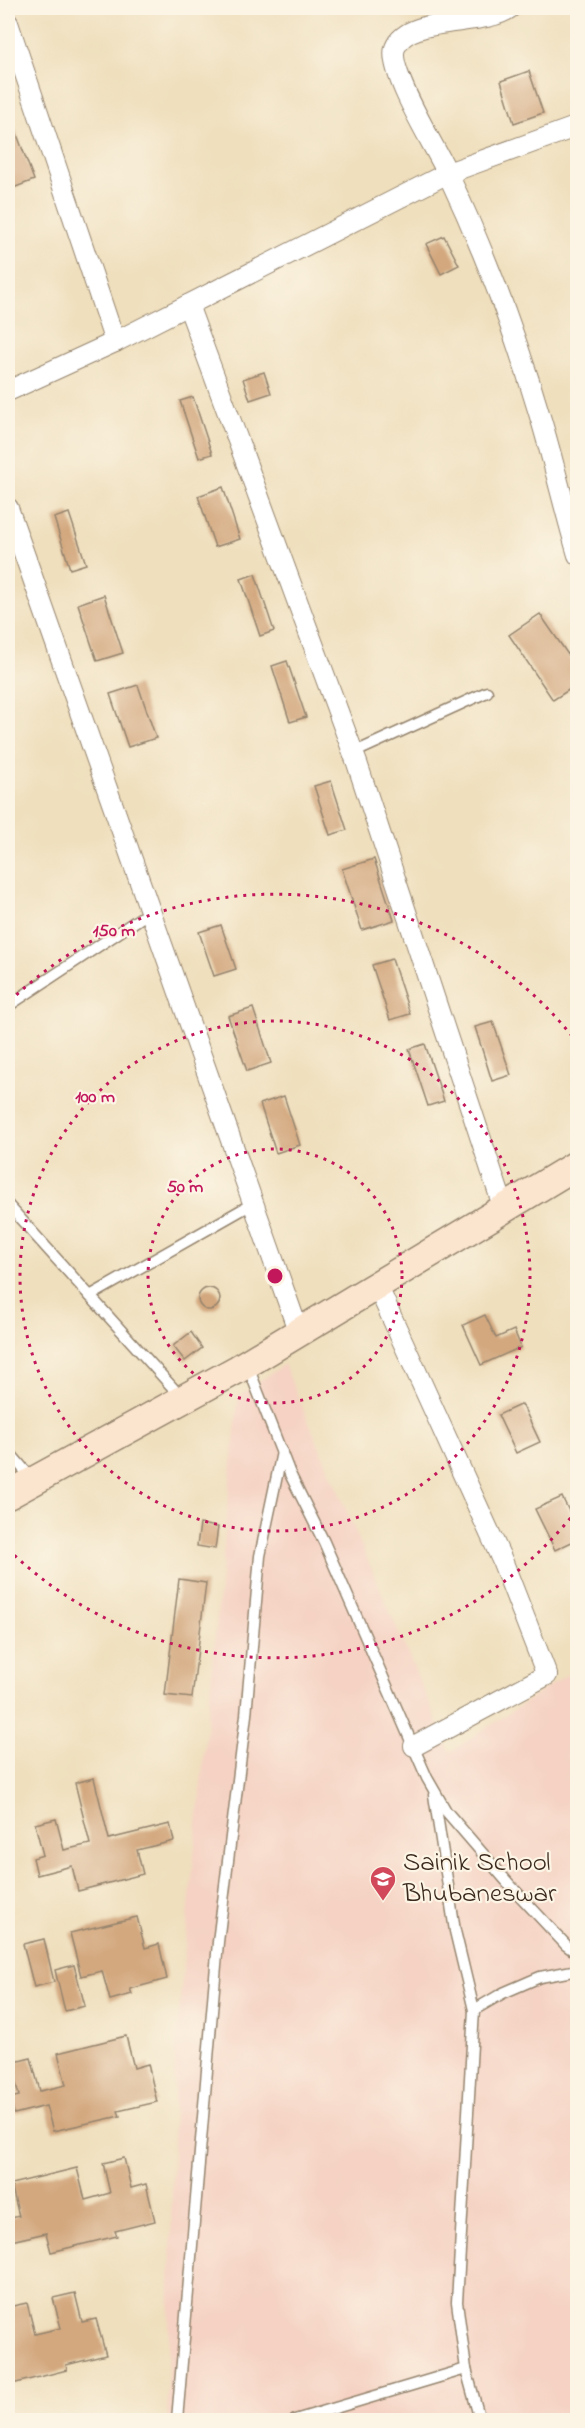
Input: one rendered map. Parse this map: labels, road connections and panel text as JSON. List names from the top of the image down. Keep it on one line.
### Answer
{"places":{"school or university":["Sainik School Bhubaneswar"]},"rings":["150 m","100 m","50 m"]}
